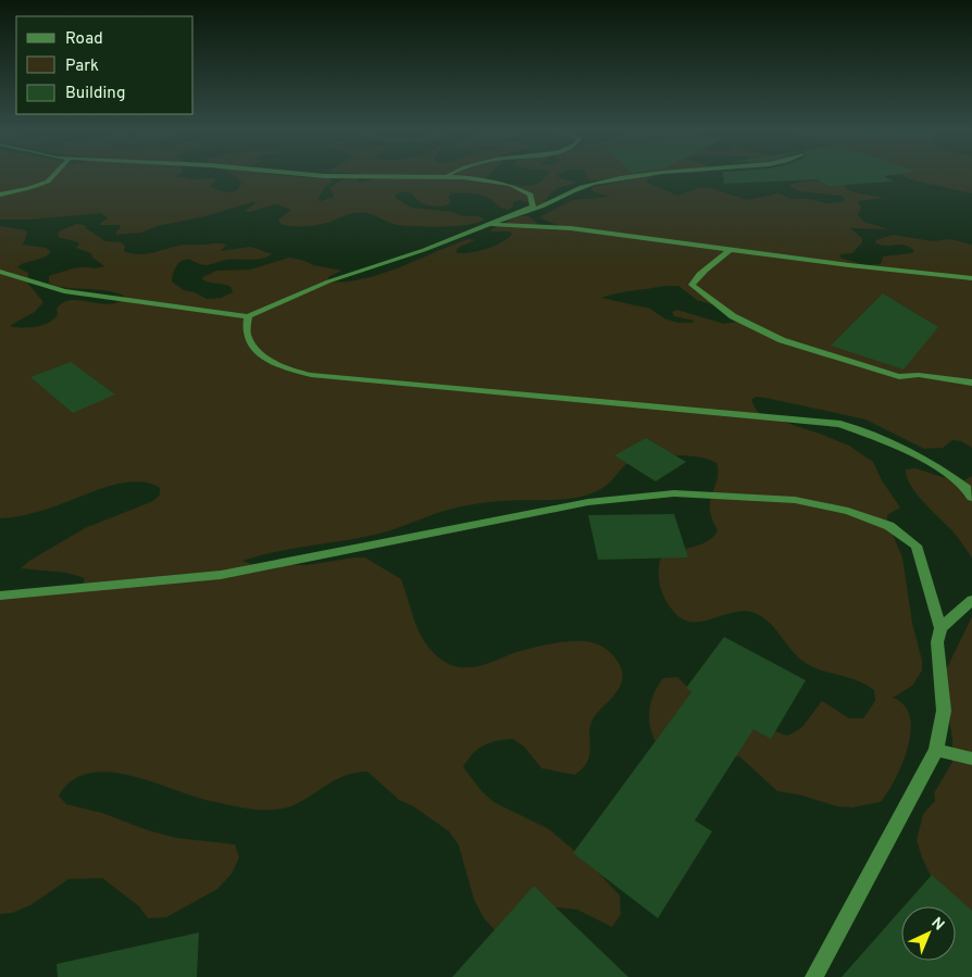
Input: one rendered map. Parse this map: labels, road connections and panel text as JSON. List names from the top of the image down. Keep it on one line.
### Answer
{"legend":["Road","Park","Building"],"north":"top right"}
